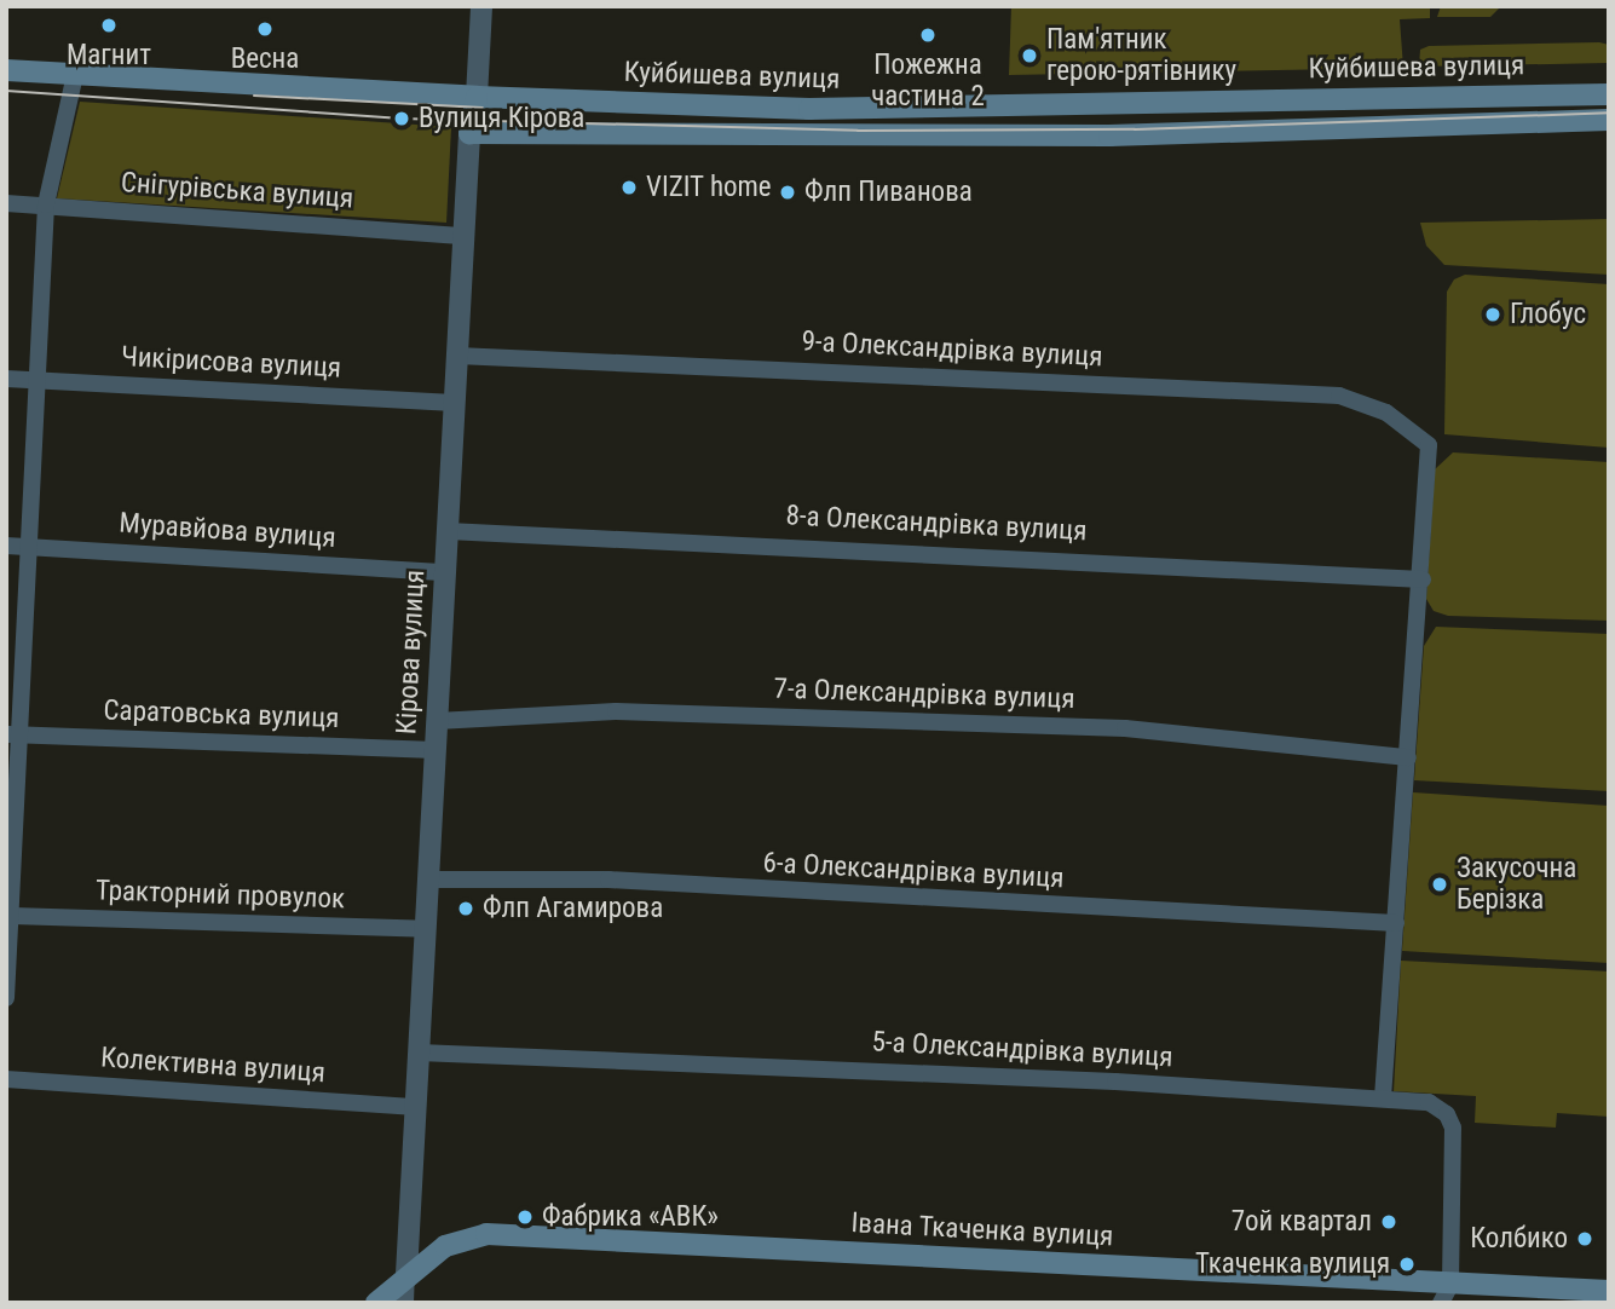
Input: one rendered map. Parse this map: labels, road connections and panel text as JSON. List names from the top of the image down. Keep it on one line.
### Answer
{"streets":{"main road":["Куйбишева вулиця","Кірова вулиця","Івана Ткаченка вулиця"],"street":["Снігурівська вулиця","9-а Олександрівка вулиця","Чикірисова вулиця","8-а Олександрівка вулиця","Муравйова вулиця","7-а Олександрівка вулиця","Саратовська вулиця","6-а Олександрівка вулиця","Тракторний провулок","5-а Олександрівка вулиця","Колективна вулиця"]},"crossings":[["Куйбишева вулиця","Кірова вулиця"],["Снігурівська вулиця","Кірова вулиця"],["9-а Олександрівка вулиця","8-а Олександрівка вулиця"],["9-а Олександрівка вулиця","Кірова вулиця"],["Чикірисова вулиця","Кірова вулиця"],["8-а Олександрівка вулиця","Кірова вулиця"],["Муравйова вулиця","Кірова вулиця"],["Кірова вулиця","7-а Олександрівка вулиця"],["Кірова вулиця","Саратовська вулиця"],["Кірова вулиця","6-а Олександрівка вулиця"],["Кірова вулиця","Тракторний провулок"],["Кірова вулиця","5-а Олександрівка вулиця"],["Кірова вулиця","Колективна вулиця"],["Кірова вулиця","Івана Ткаченка вулиця"],["5-а Олександрівка вулиця","Івана Ткаченка вулиця"]],"places":["Магнит","Весна","Пожежна частина 2","Пам'ятник герою-рятівнику","Вулиця Кірова","VIZIT home","Флп Пиванова","Глобус","Закусочна Берізка","Флп Агамирова","Фабрика «АВК»","7ой квартал","Колбико","Ткаченка вулиця"]}
